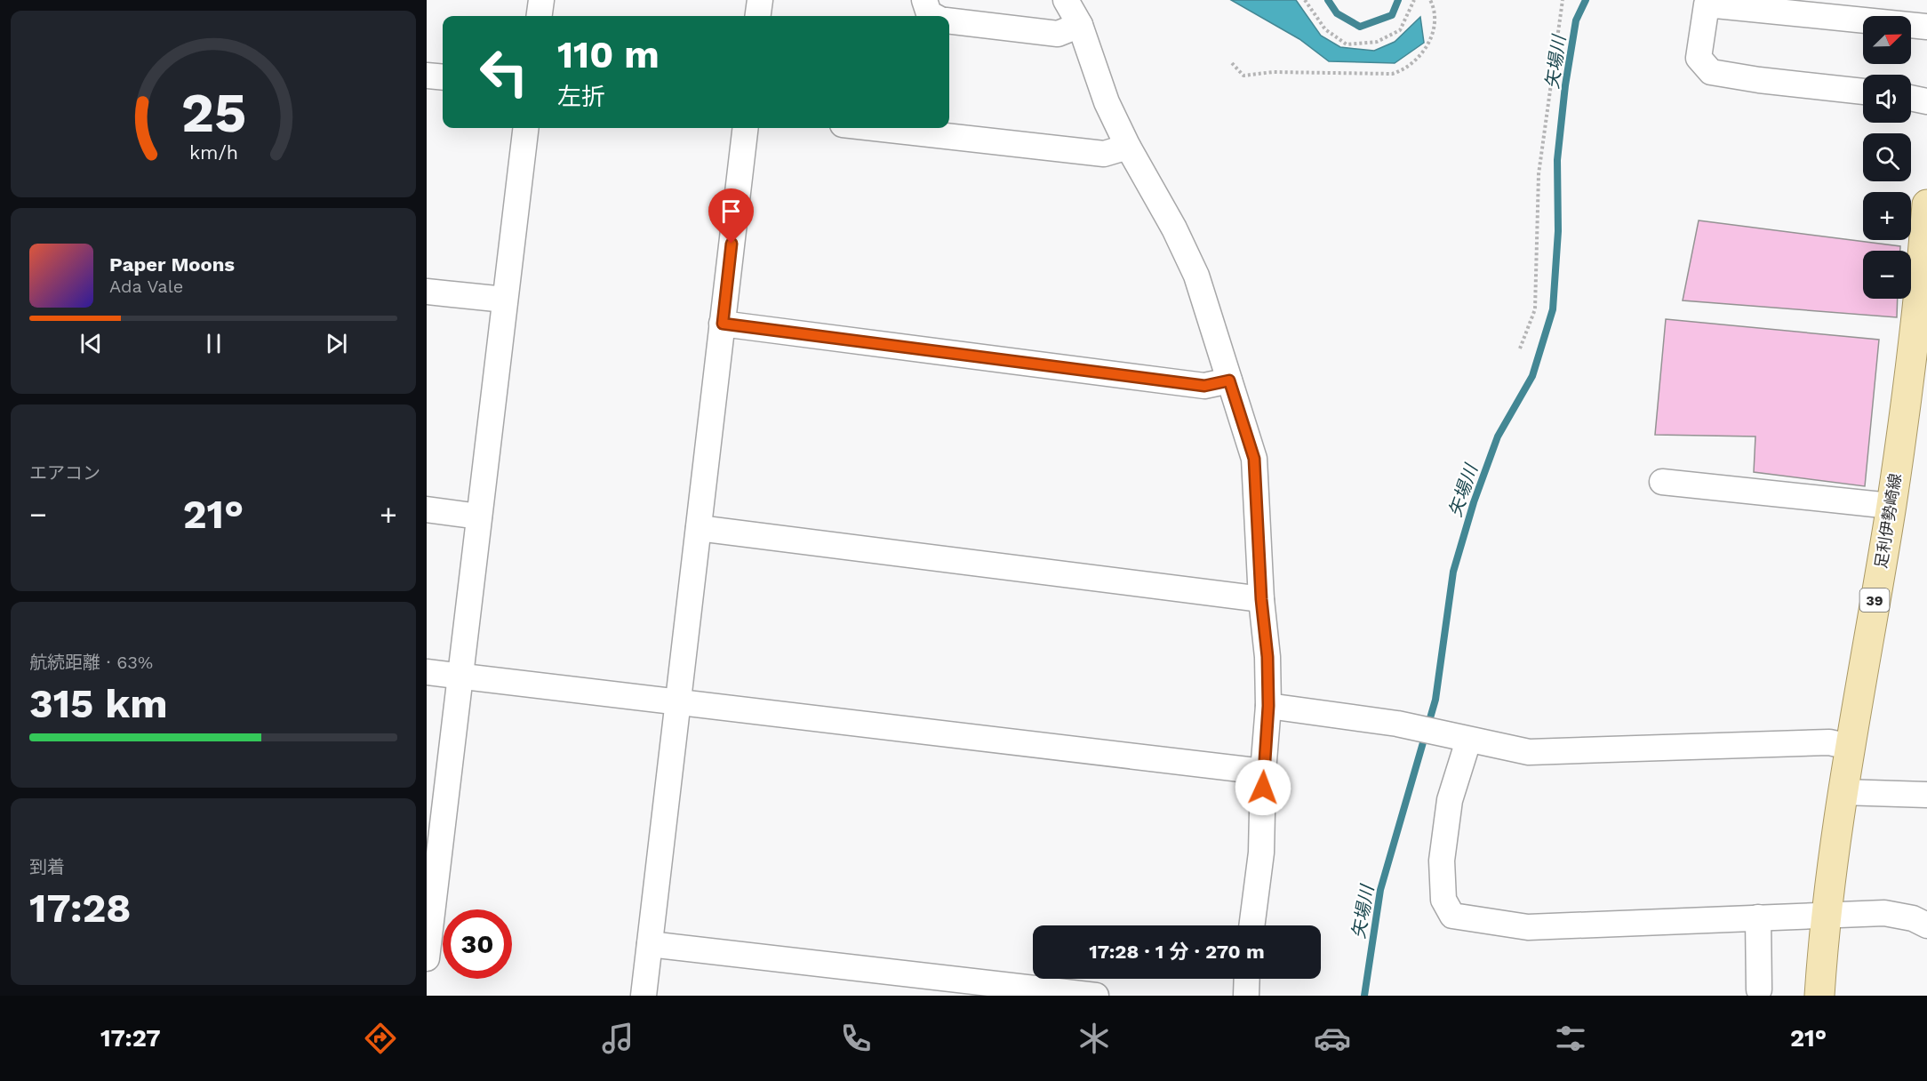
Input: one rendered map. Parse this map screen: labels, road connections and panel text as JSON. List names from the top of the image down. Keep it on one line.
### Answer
{"streets":{"main road":["足利伊勢崎線","39"]},"water":["矢場川"],"north":"top right","page":{"map_buttons":["+","−"],"turn":["110 m","左折"],"song":["Paper Moons","Ada Vale"],"tile":["エアコン",["航続距離 · 63%","315 km"],["到着","17:28"]],"heat":["−","21°","+"],"limit":"30","trip":"17:28 · 1 分 · 270 m","tabs":["17:27","21°"],"gauge":["25","km/h"]}}
